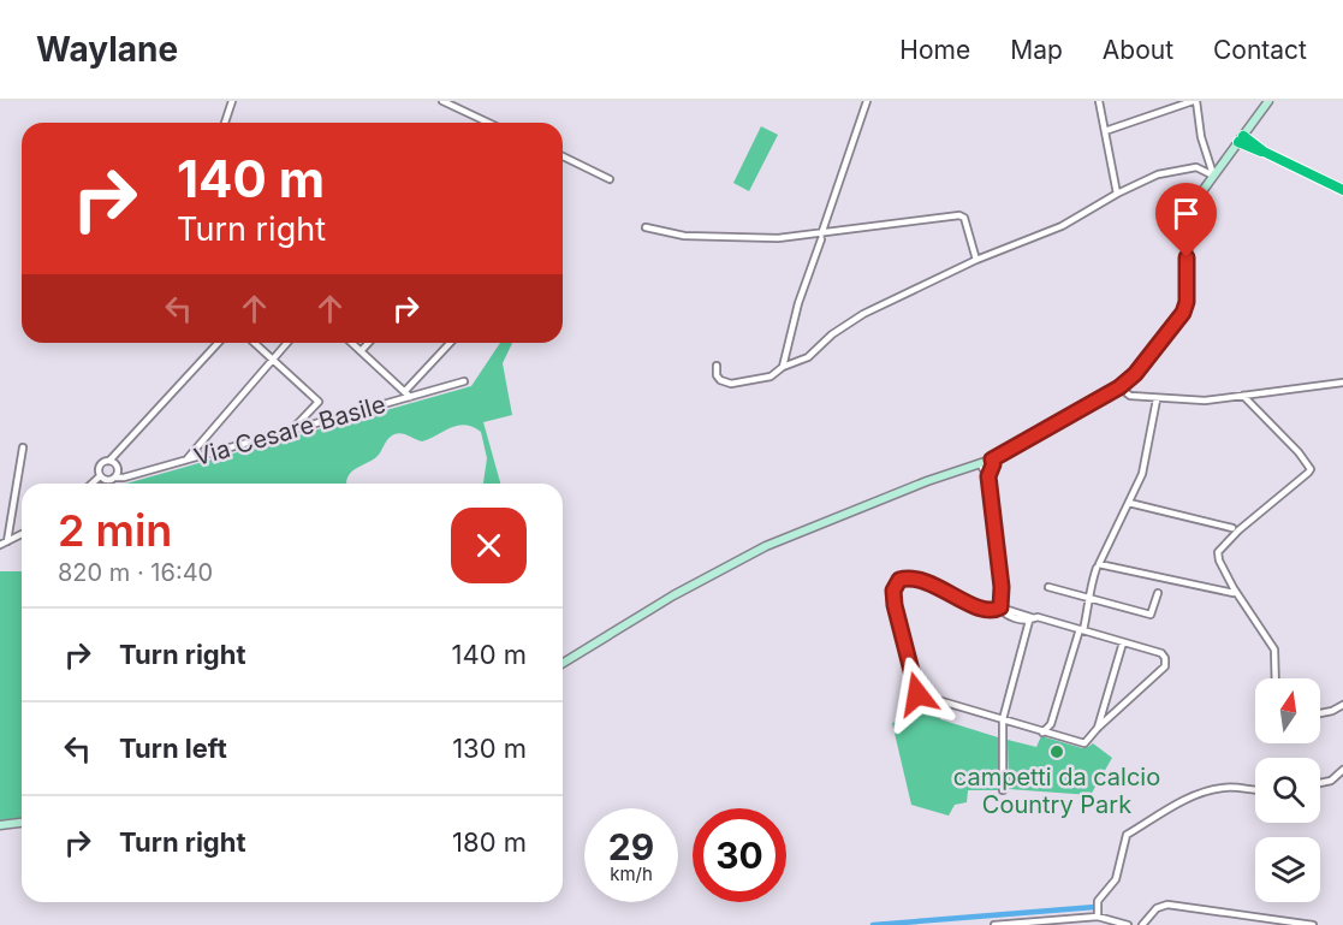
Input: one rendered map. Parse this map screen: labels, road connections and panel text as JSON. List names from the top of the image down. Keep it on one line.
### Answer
{"streets":{"street":["Via Cesare Basile"]},"places":["campetti da calcio Country Park"],"north":"top","page":{"header":"Waylane","nav":["Home","Map","About","Contact"],"turn":["140 m","Turn right"],"heading":["2 min","820 m · 16:40"],"list":[{"name":"Turn right","value":"140 m"},{"name":"Turn left","value":"130 m"},{"name":"Turn right","value":"180 m"}],"speed":"29 km/h","limit":"30"}}
